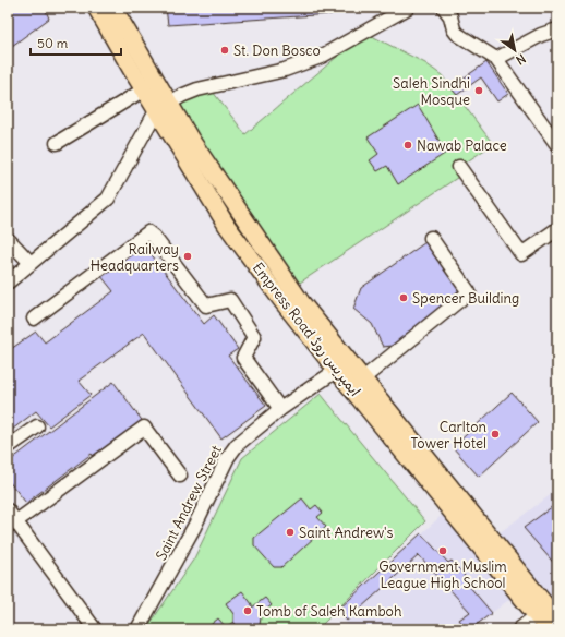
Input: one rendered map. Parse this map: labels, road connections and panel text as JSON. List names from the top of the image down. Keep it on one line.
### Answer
{"streets":{"main road":["Empress Road ایمپریس روڈ"],"street":["Saint Andrew Street"]},"crossings":[["Empress Road ایمپریس روڈ","Saint Andrew Street"]],"places":["St. Don Bosco","Saleh Sindhi Mosque","Nawab Palace","Railway Headquarters","Spencer Building","Carlton Tower Hotel","Saint Andrew's","Government Muslim League High School","Tomb of Saleh Kamboh"],"scale_bar":"50 m","north":"bottom right"}
